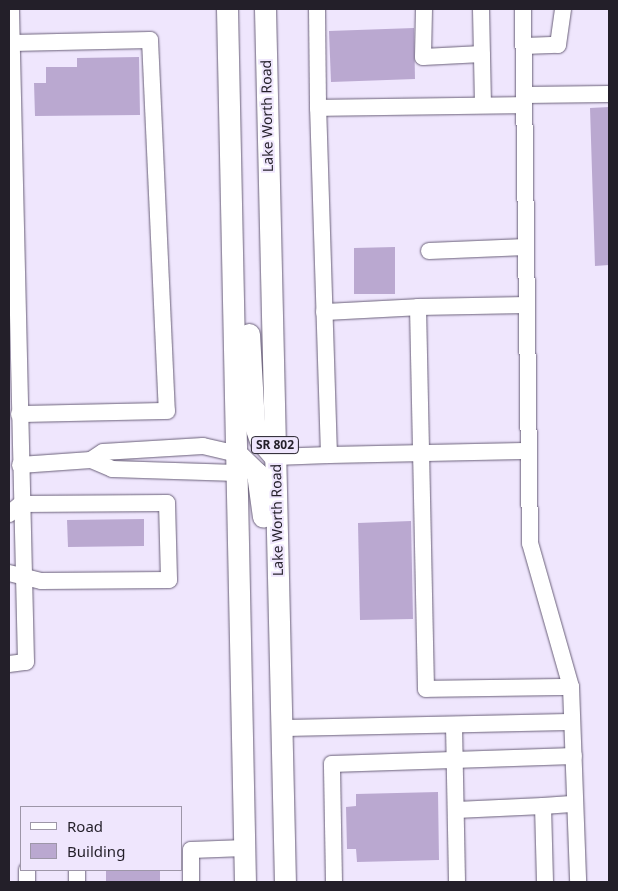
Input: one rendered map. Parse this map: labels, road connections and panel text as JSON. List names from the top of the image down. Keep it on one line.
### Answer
{"streets":{"main road":["Lake Worth Road","SR 802"]},"legend":["Road","Building"]}
